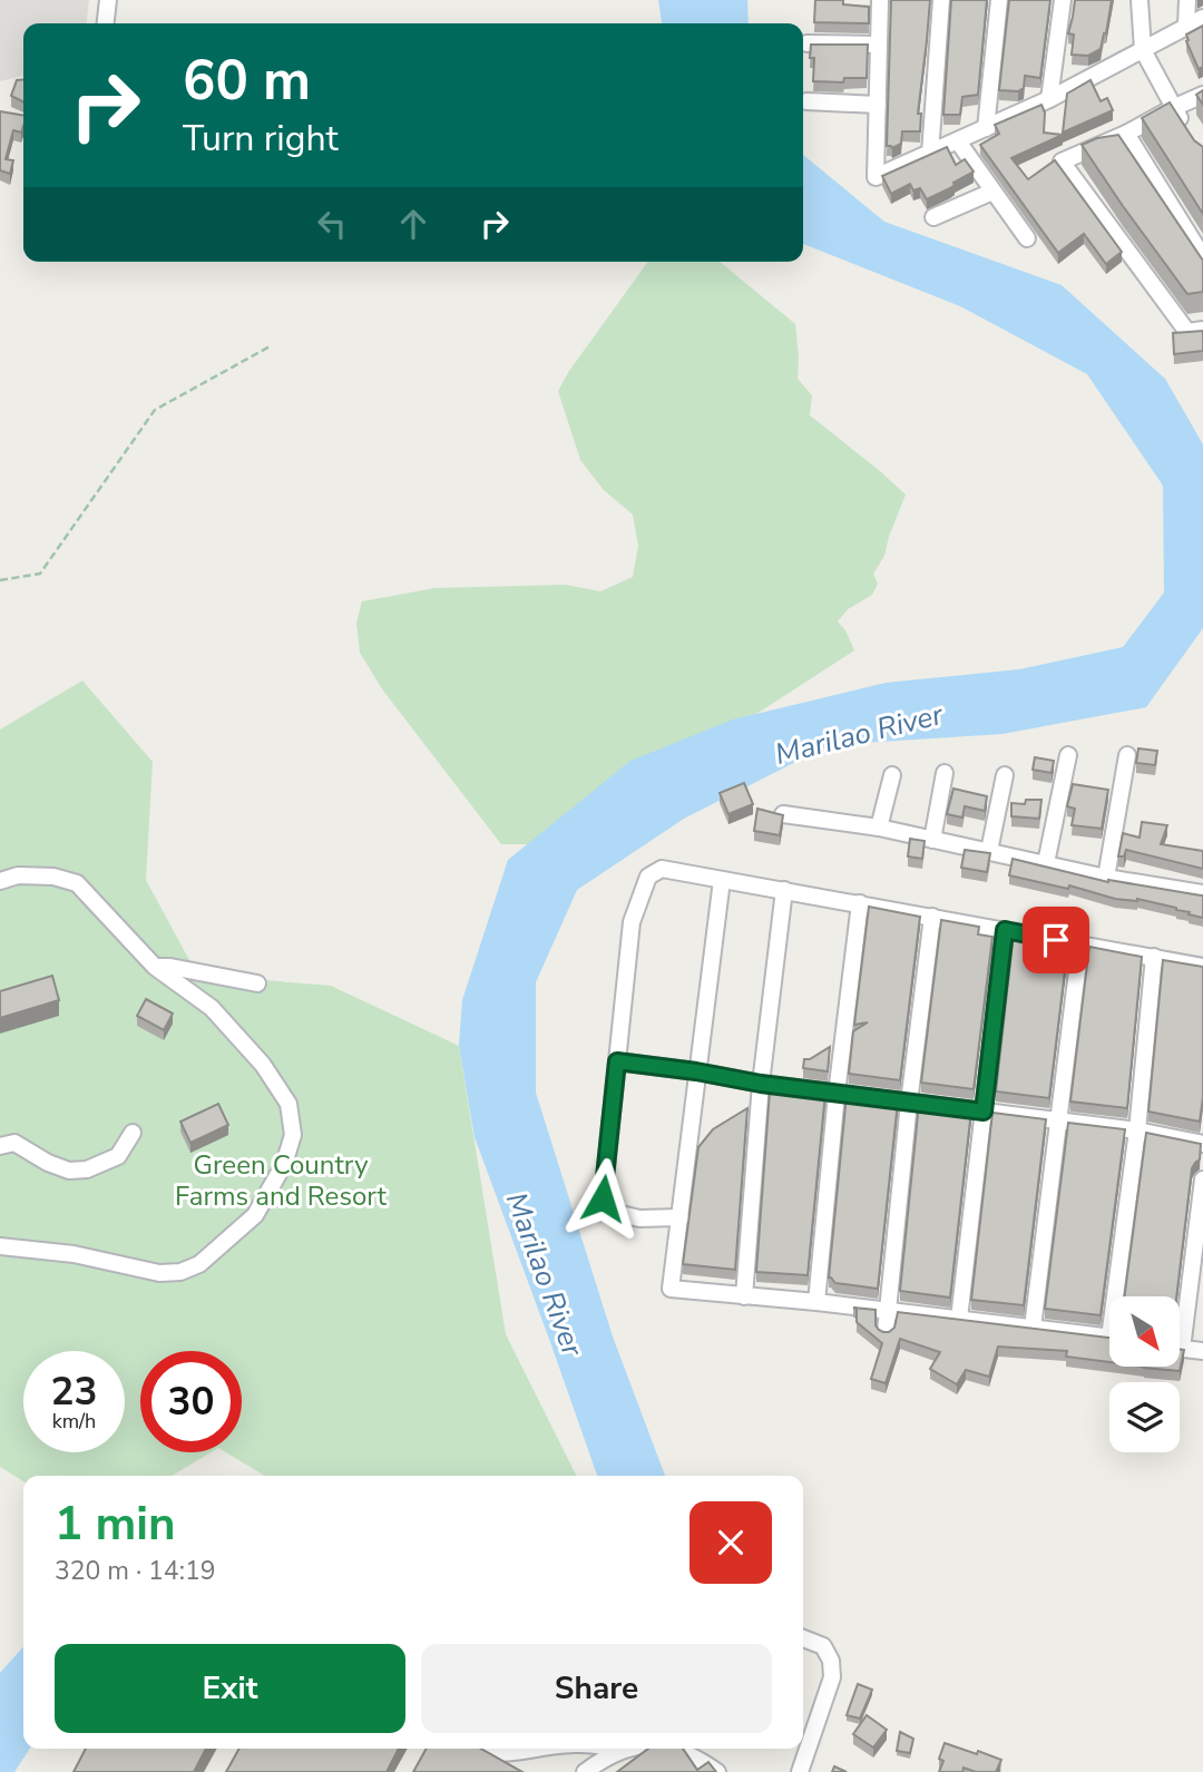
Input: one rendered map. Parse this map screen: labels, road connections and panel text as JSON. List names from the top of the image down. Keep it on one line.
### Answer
{"water":["Marilao River"],"parks":["Green Country Farms and Resort"],"north":"bottom right","page":{"turn":["60 m","Turn right"],"speed":"23 km/h","limit":"30","heading":["1 min","320 m · 14:19"],"buttons":["Exit","Share"]}}
